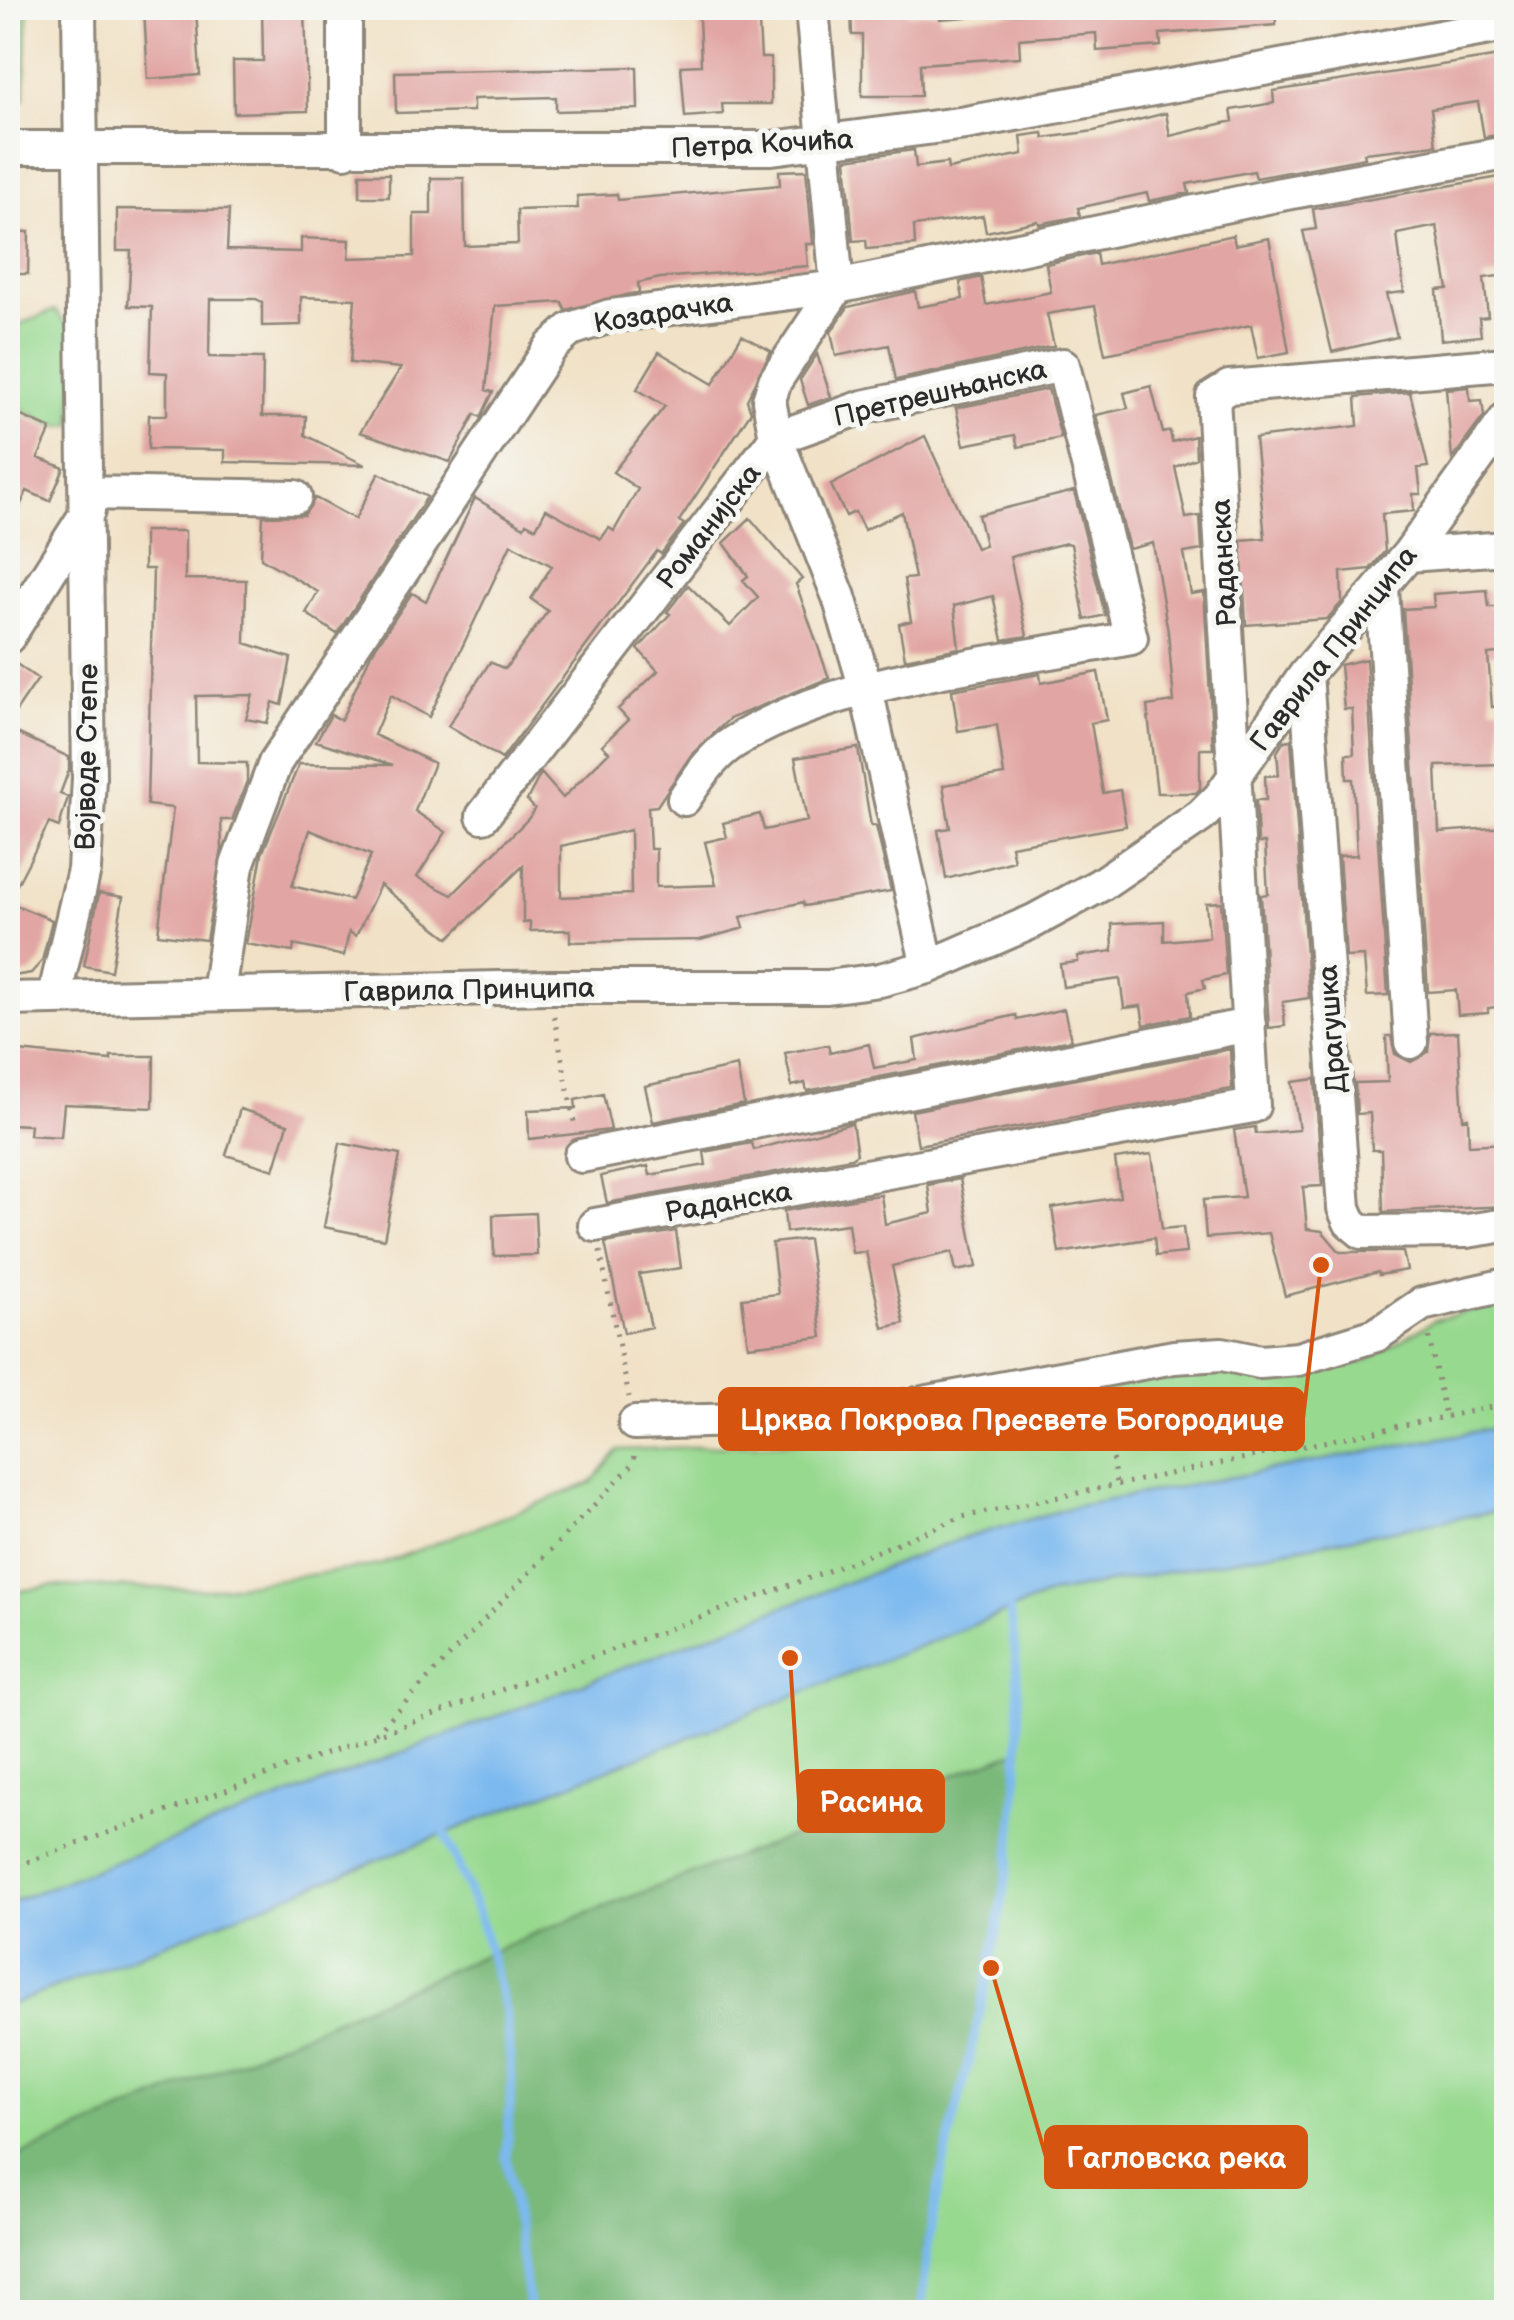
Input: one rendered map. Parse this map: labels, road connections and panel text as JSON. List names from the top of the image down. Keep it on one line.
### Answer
{"streets":{"street":["Петра Кочића","Козарачка","Претрешњанска","Романијска","Раданска","Гаврила Принципа","Војводе Степе","Драгушка"]},"crossings":[["Петра Кочића","Војводе Степе"],["Козарачка","Романијска"],["Козарачка","Гаврила Принципа"],["Претрешњанска","Романијска"],["Раданска","Гаврила Принципа"],["Гаврила Принципа","Војводе Степе"],["Гаврила Принципа","Драгушка"]],"places":["Црква Покрова Пресвете Богородице","Расина","Гагловска река"]}
